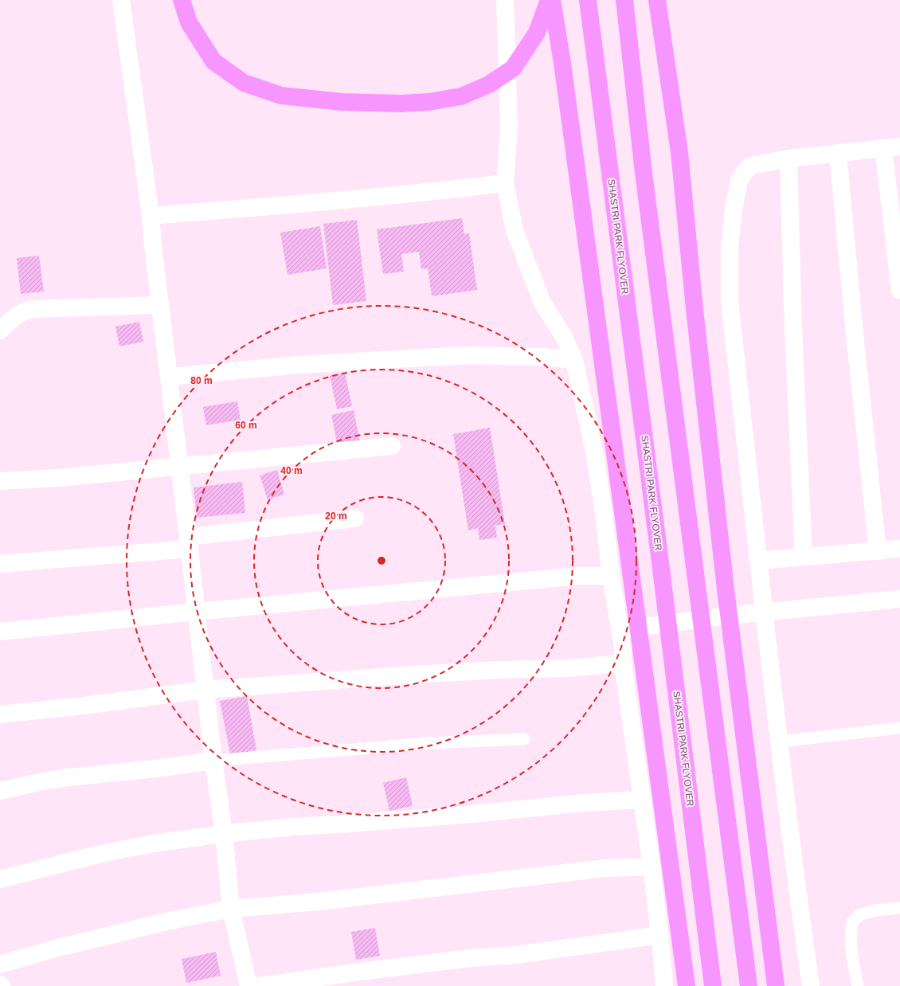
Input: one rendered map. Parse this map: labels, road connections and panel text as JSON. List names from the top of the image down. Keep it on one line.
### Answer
{"streets":{"highway":["SHASTRI PARK FLYOVER"]},"rings":["80 m","60 m","40 m","20 m"]}
